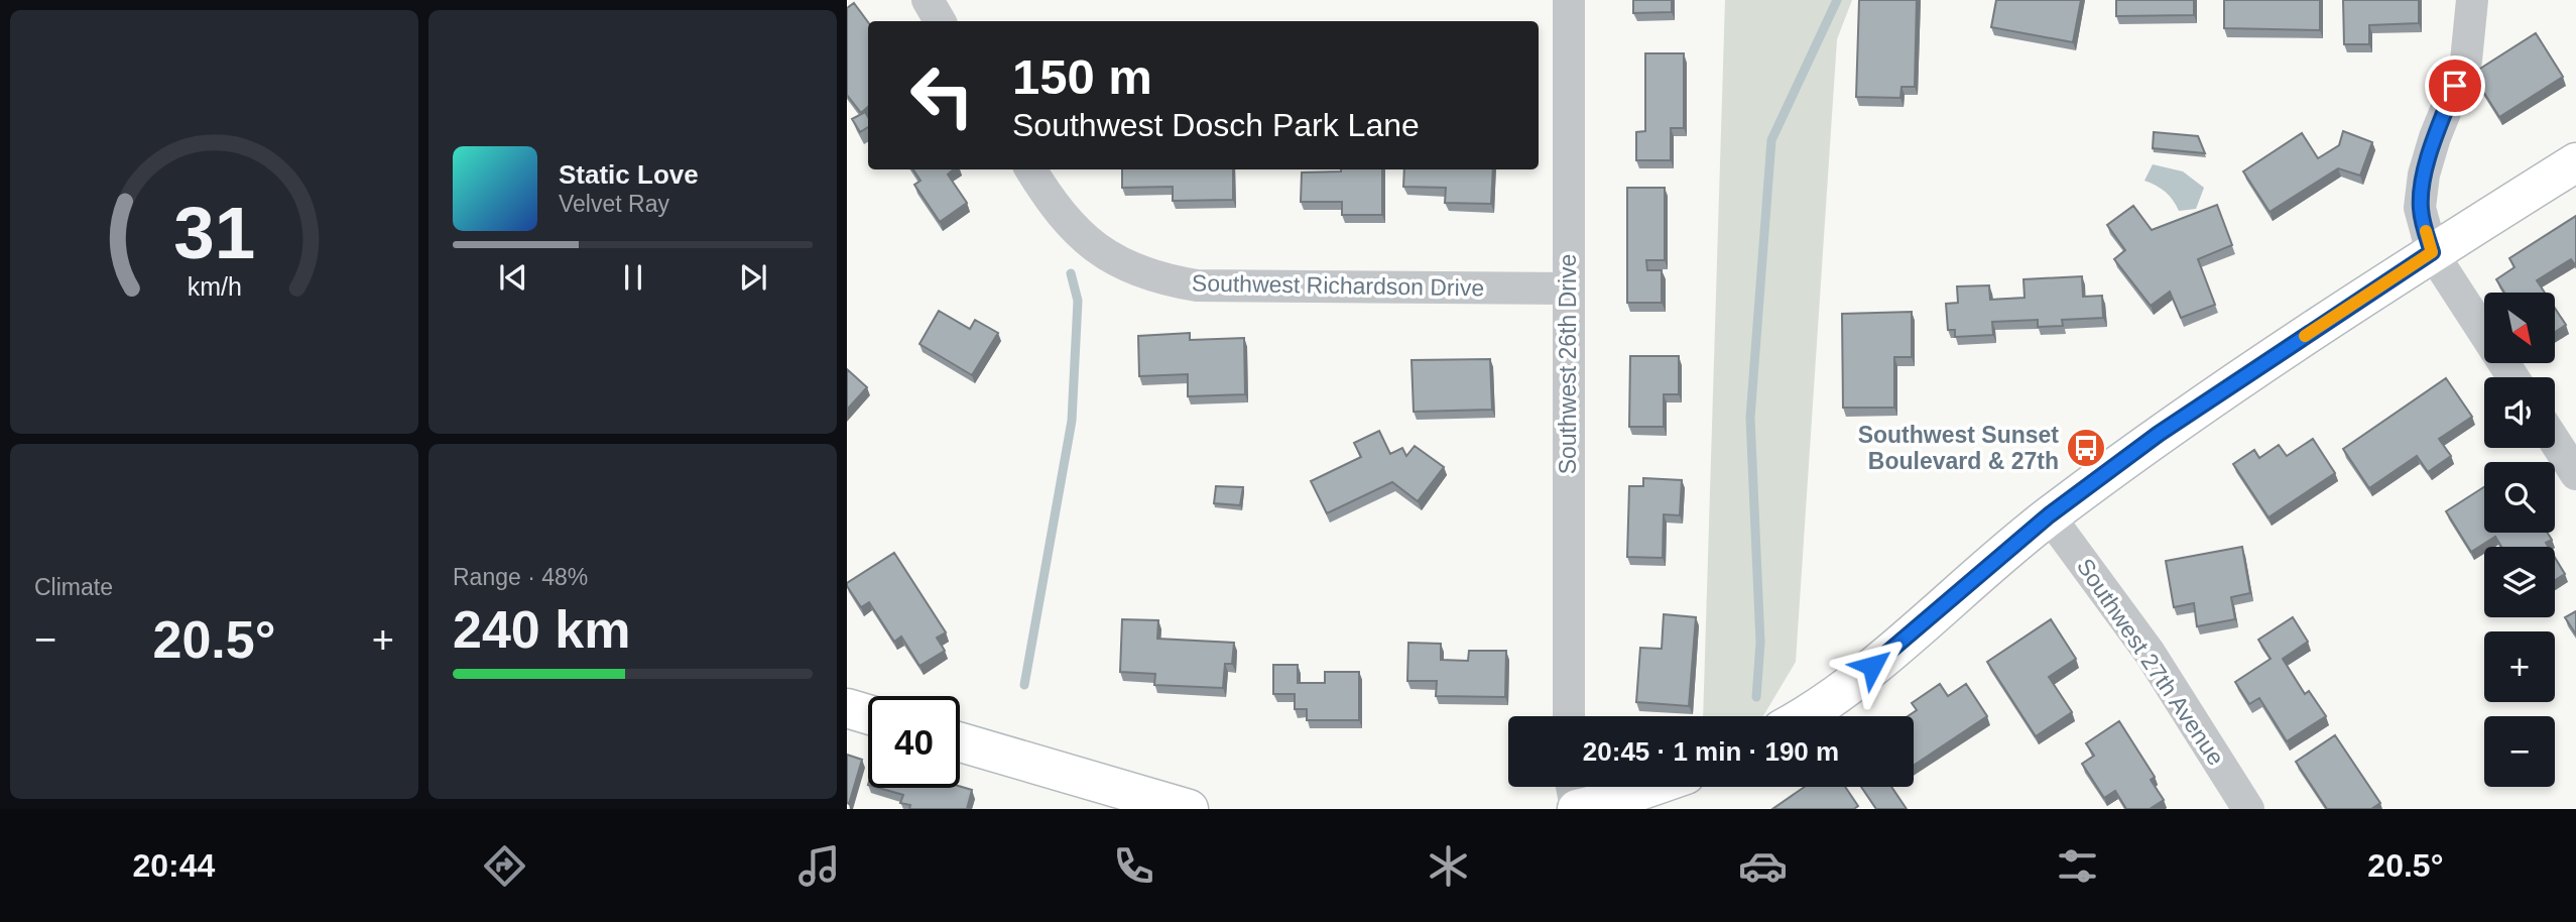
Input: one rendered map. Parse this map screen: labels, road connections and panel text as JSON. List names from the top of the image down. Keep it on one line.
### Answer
{"streets":{"street":["Southwest Richardson Drive","Southwest 26th Drive","Southwest 27th Avenue"]},"crossings":[["Southwest Richardson Drive","Southwest 26th Drive"]],"places":{"bus stop":["Southwest Sunset Boulevard & 27th"]},"north":"bottom right","page":{"turn":["150 m","Southwest Dosch Park Lane"],"song":["Static Love","Velvet Ray"],"map_buttons":["+","−"],"tile":["Climate",["Range · 48%","240 km"]],"heat":["−","20.5°","+"],"limit":"40","trip":"20:45 · 1 min · 190 m","tabs":["20:44","20.5°"],"gauge":["31","km/h"]}}
